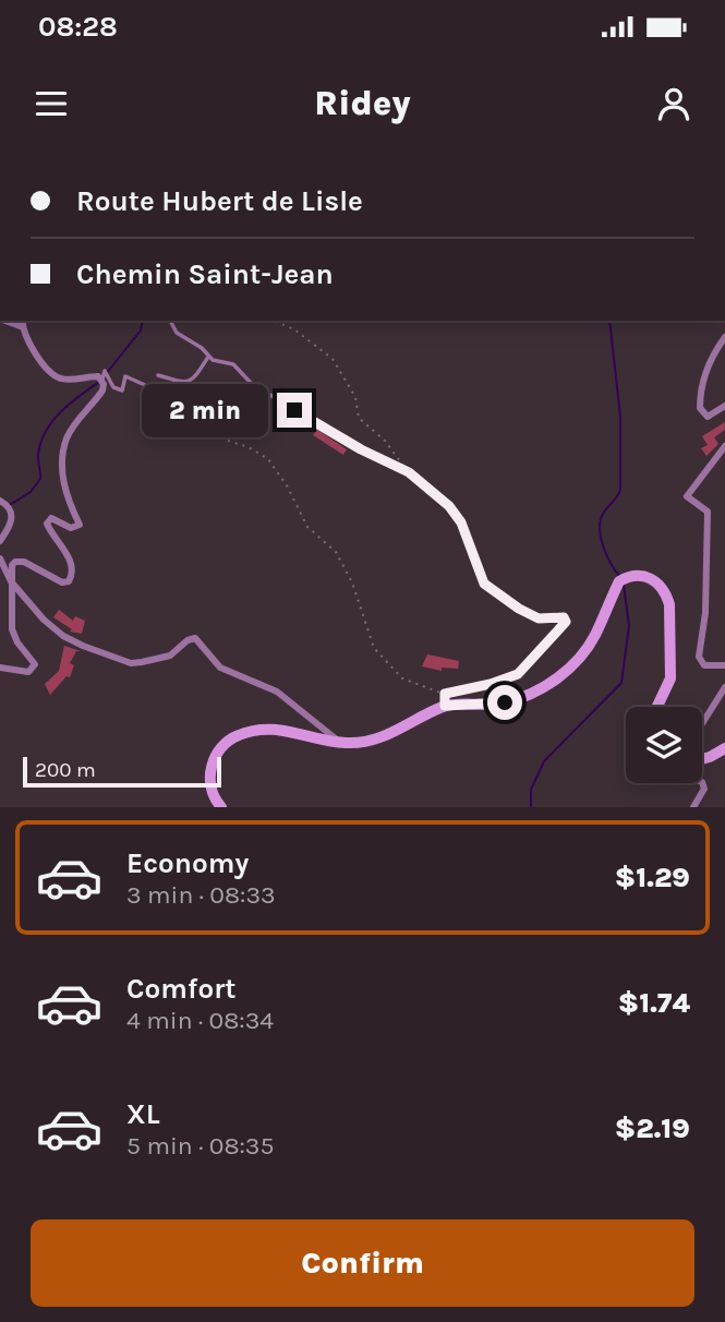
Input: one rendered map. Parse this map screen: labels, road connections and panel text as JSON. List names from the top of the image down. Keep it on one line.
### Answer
{"scale_bar":"200 m","page":{"status":"08:28","header":"Ridey","banner":["Route Hubert de Lisle","Chemin Saint-Jean"],"bubble":"2 min","scale":"200 m","list":[{"name":"Economy","note":"3 min · 08:33","value":"$1.29"},{"name":"Comfort","note":"4 min · 08:34","value":"$1.74"},{"name":"XL","note":"5 min · 08:35","value":"$2.19"}],"buttons":"Confirm"}}
